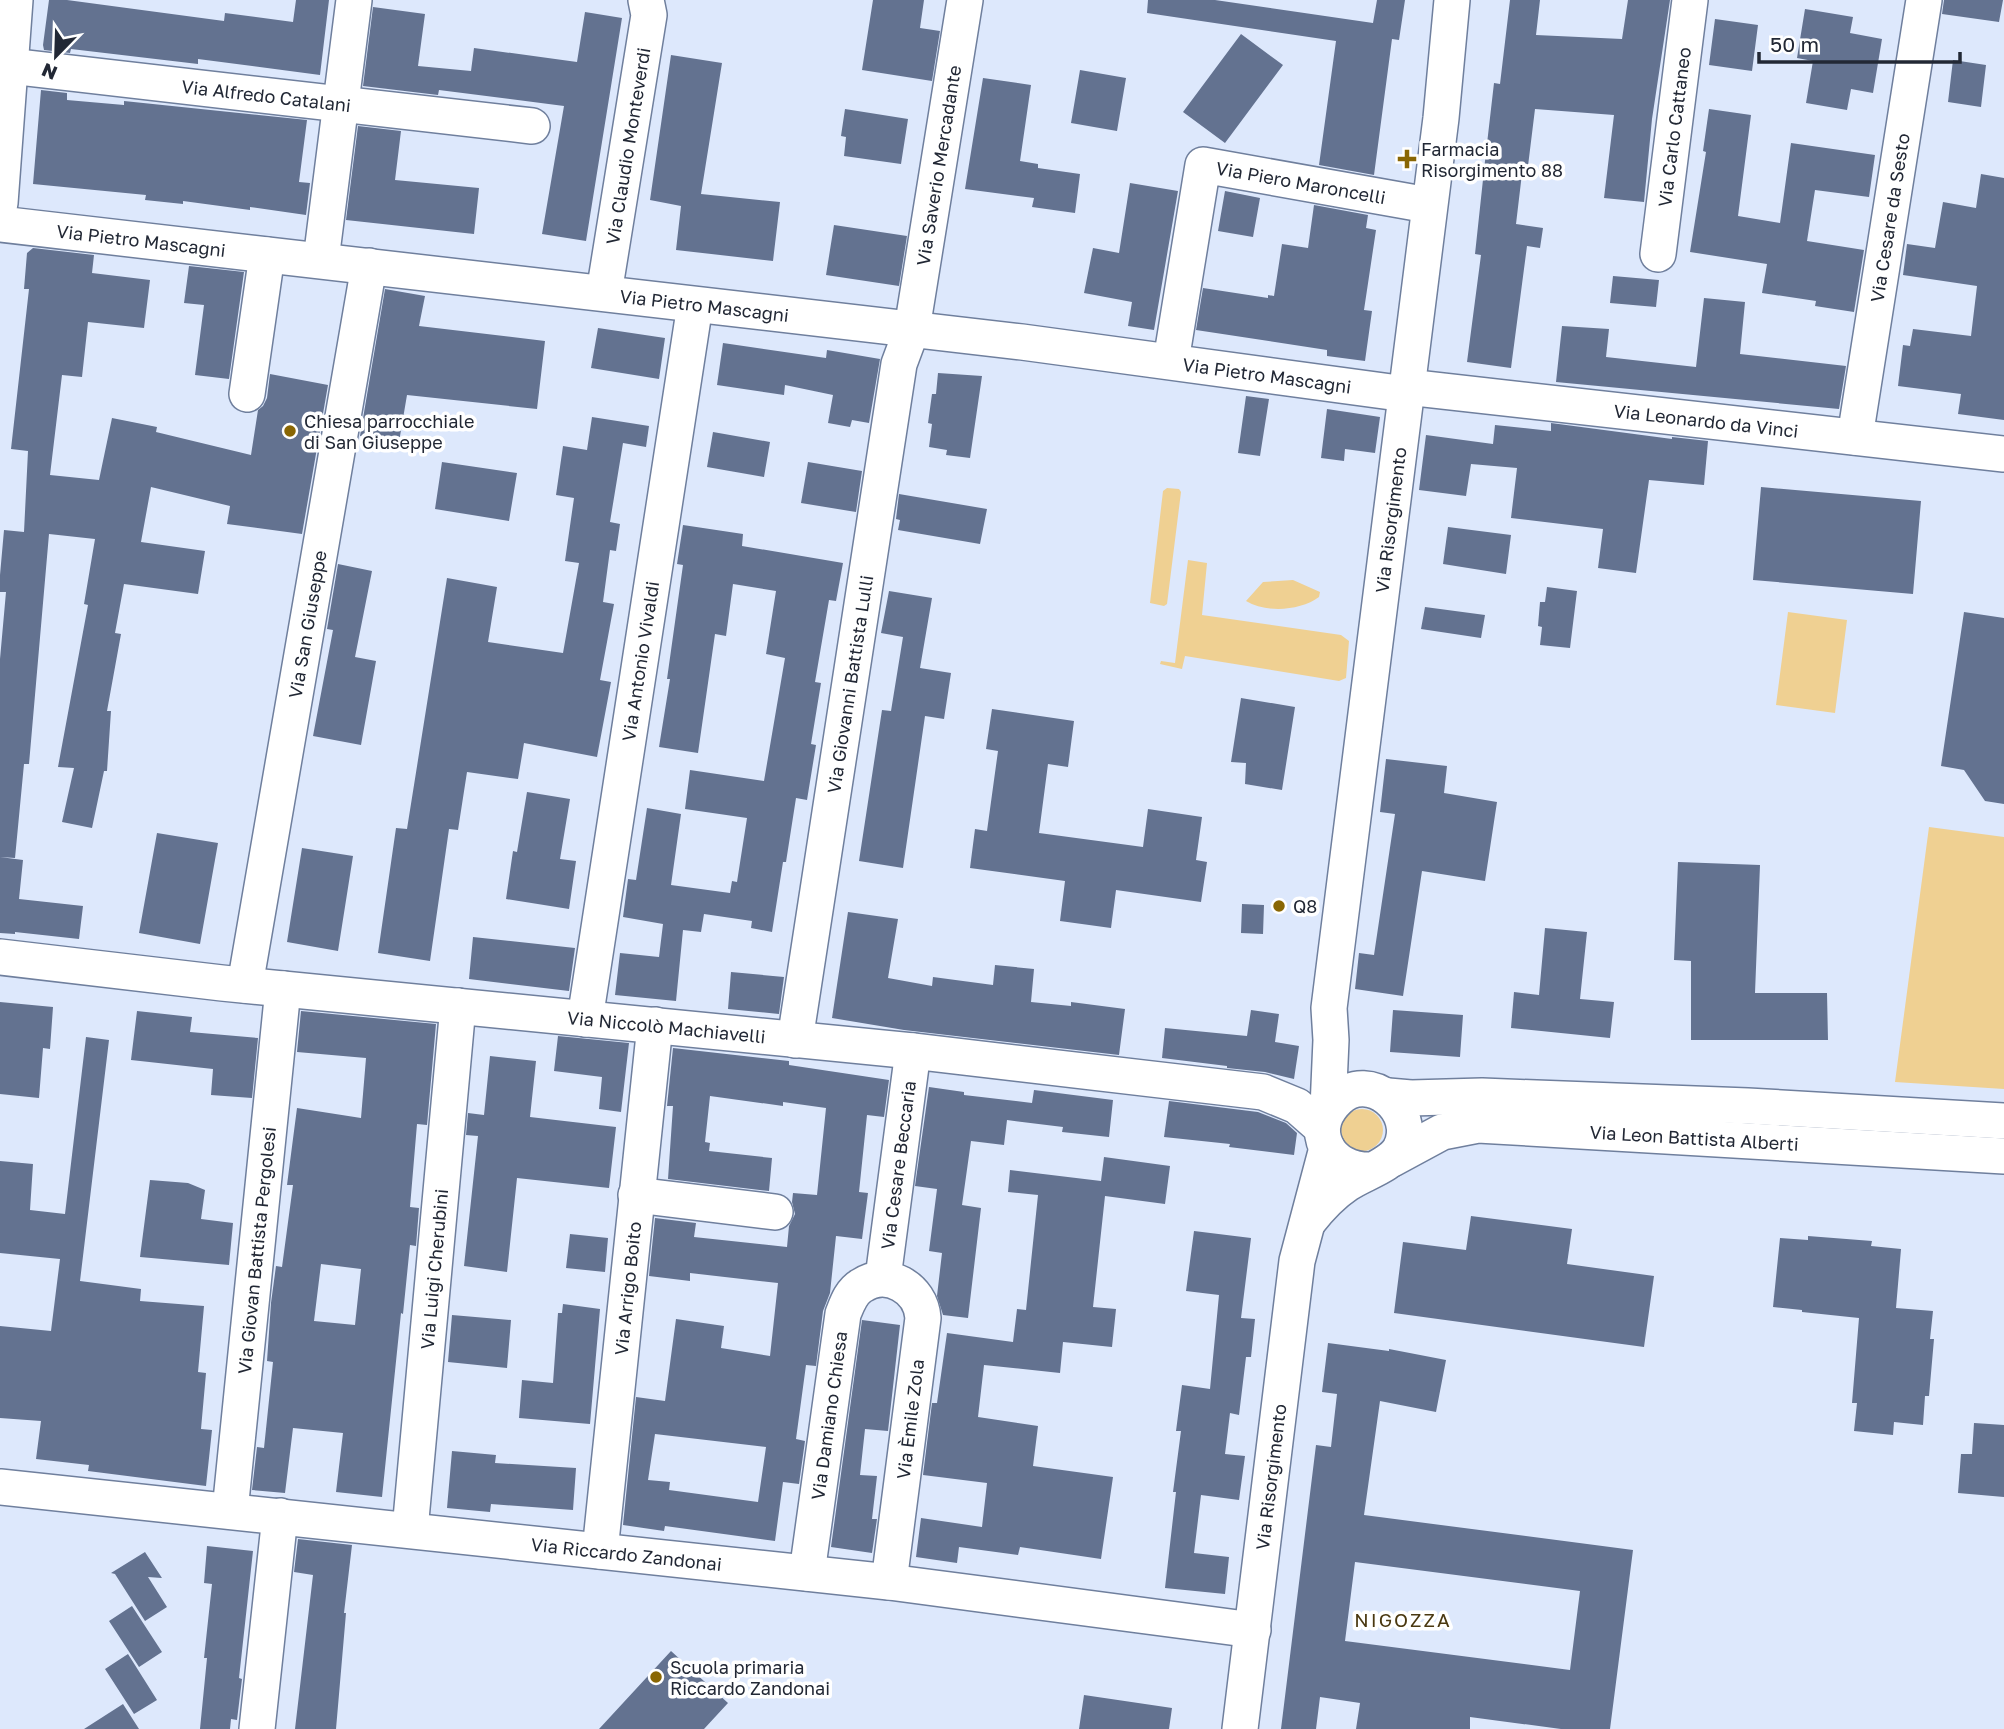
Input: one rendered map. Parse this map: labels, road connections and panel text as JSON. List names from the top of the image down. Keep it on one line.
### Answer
{"streets":{"street":["Via Alfredo Catalani","Via Carlo Cattaneo","Via Claudio Monteverdi","Via Saverio Mercadante","Via Piero Maroncelli","Via Cesare da Sesto","Via Pietro Mascagni","Via Leonardo da Vinci","Via Risorgimento","Via San Giuseppe","Via Antonio Vivaldi","Via Giovanni Battista Lulli","Via Niccolò Machiavelli","Via Leon Battista Alberti","Via Cesare Beccaria","Via Giovan Battista Pergolesi","Via Luigi Cherubini","Via Arrigo Boito","Via Damiano Chiesa","Via Èmile Zola","Via Riccardo Zandonai"]},"crossings":[["Via Claudio Monteverdi","Via Pietro Mascagni"],["Via Saverio Mercadante","Via Pietro Mascagni"],["Via Saverio Mercadante","Via Giovanni Battista Lulli"],["Via Piero Maroncelli","Via Pietro Mascagni"],["Via Piero Maroncelli","Via Risorgimento"],["Via Cesare da Sesto","Via Leonardo da Vinci"],["Via Pietro Mascagni","Via Leonardo da Vinci"],["Via Pietro Mascagni","Via Risorgimento"],["Via Pietro Mascagni","Via San Giuseppe"],["Via Pietro Mascagni","Via Antonio Vivaldi"],["Via Pietro Mascagni","Via Giovanni Battista Lulli"],["Via Leonardo da Vinci","Via Risorgimento"],["Via Risorgimento","Via Niccolò Machiavelli"],["Via Risorgimento","Via Leon Battista Alberti"],["Via Risorgimento","Via Riccardo Zandonai"],["Via San Giuseppe","Via Niccolò Machiavelli"],["Via Antonio Vivaldi","Via Niccolò Machiavelli"],["Via Giovanni Battista Lulli","Via Niccolò Machiavelli"],["Via Niccolò Machiavelli","Via Leon Battista Alberti"],["Via Niccolò Machiavelli","Via Cesare Beccaria"],["Via Niccolò Machiavelli","Via Giovan Battista Pergolesi"],["Via Niccolò Machiavelli","Via Luigi Cherubini"],["Via Niccolò Machiavelli","Via Arrigo Boito"],["Via Cesare Beccaria","Via Damiano Chiesa"],["Via Cesare Beccaria","Via Èmile Zola"],["Via Giovan Battista Pergolesi","Via Riccardo Zandonai"],["Via Luigi Cherubini","Via Riccardo Zandonai"],["Via Arrigo Boito","Via Riccardo Zandonai"],["Via Damiano Chiesa","Via Èmile Zola"],["Via Damiano Chiesa","Via Riccardo Zandonai"],["Via Èmile Zola","Via Riccardo Zandonai"]],"districts":["NIGOZZA"],"places":{"health":["Farmacia Risorgimento 88"],"other":["Chiesa parrocchiale di San Giuseppe","Q8","Scuola primaria Riccardo Zandonai"]},"scale_bar":"50 m","north":"bottom left"}
